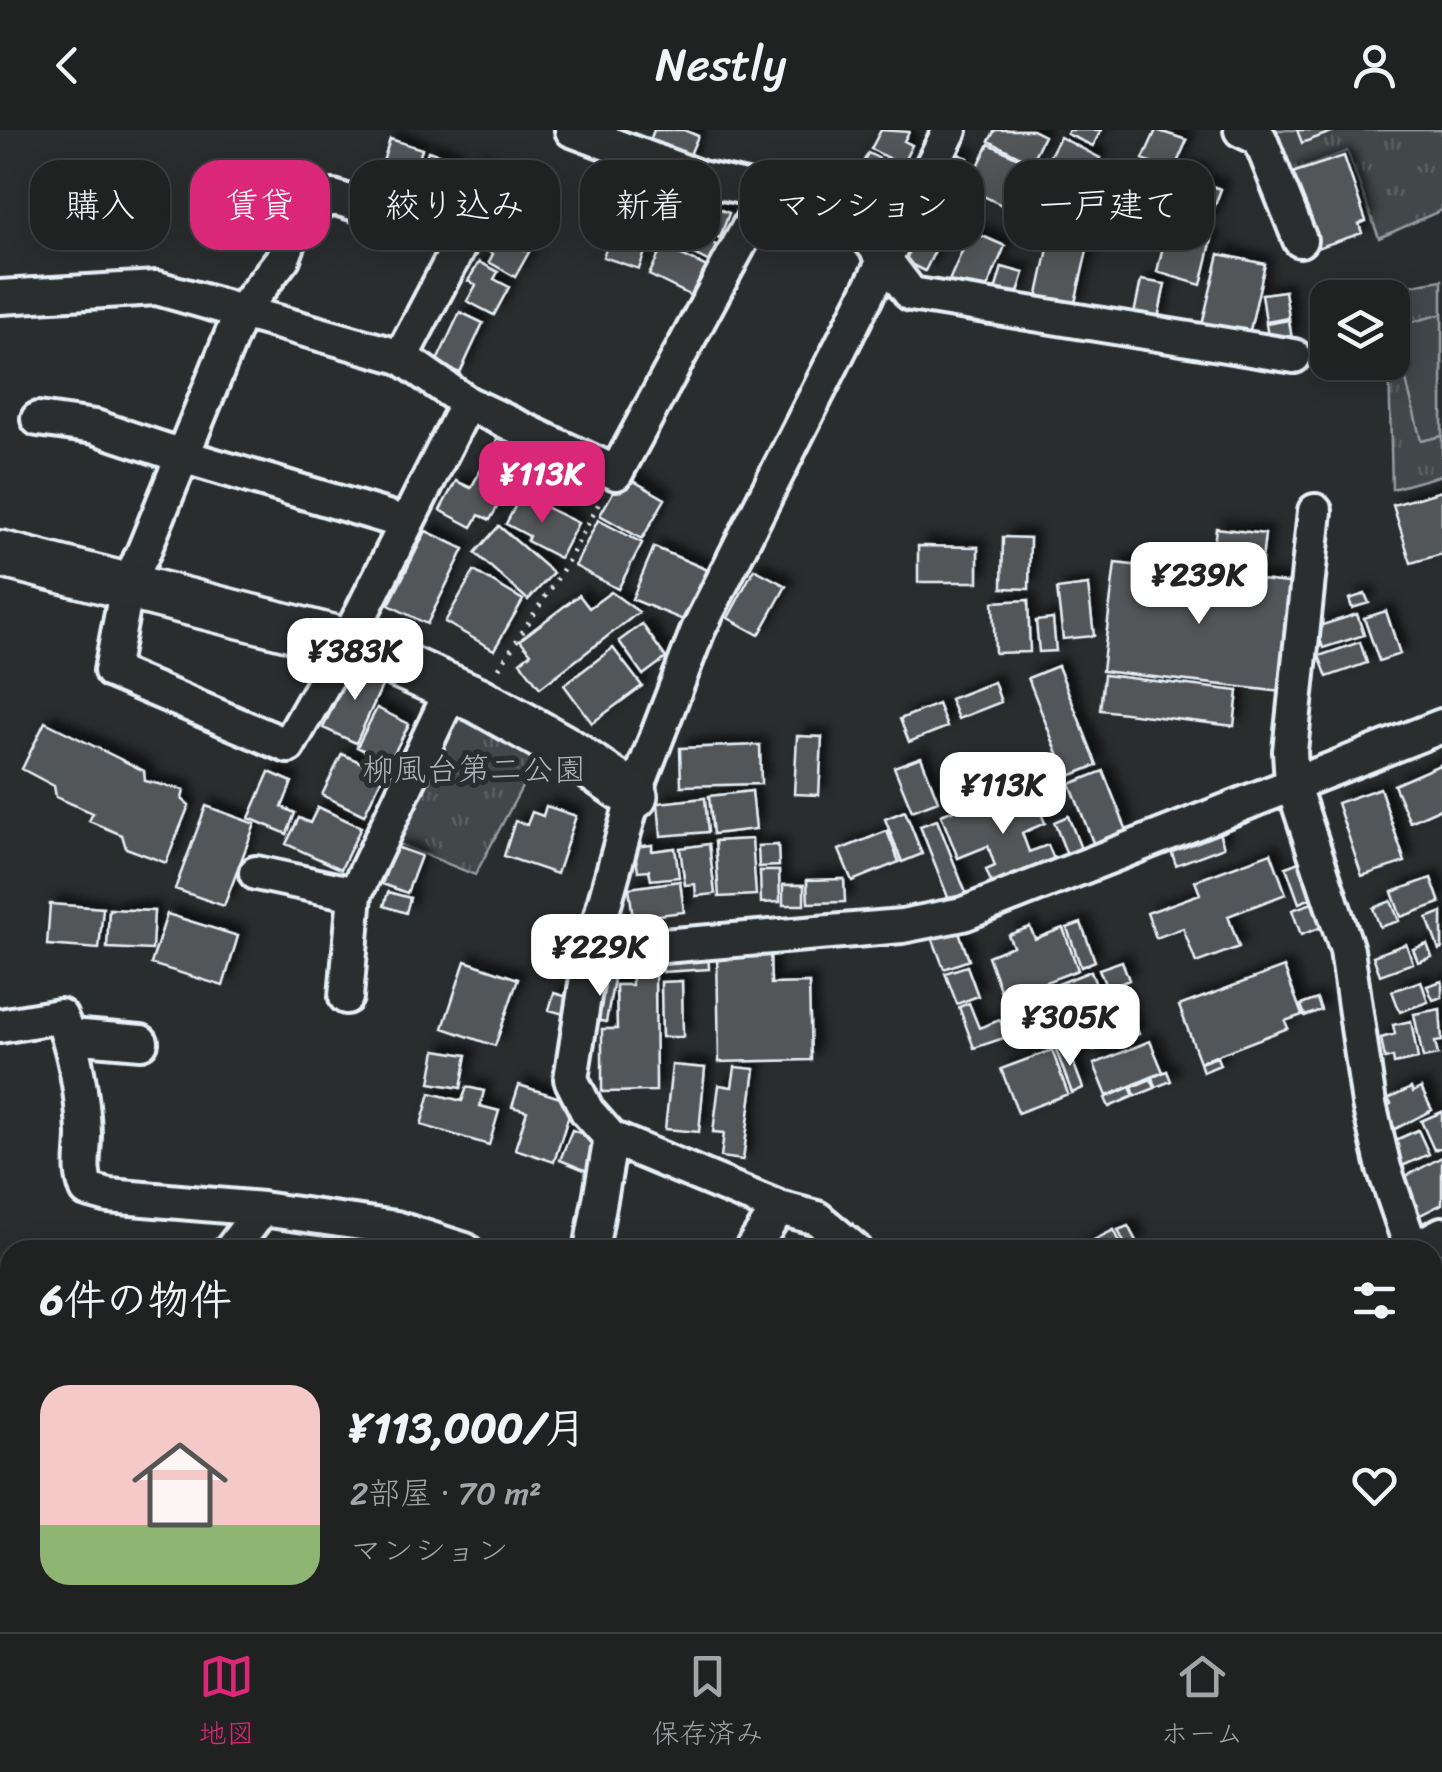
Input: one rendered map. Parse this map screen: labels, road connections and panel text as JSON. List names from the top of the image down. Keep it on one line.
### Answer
{"parks":["柳風台第二公園"],"page":{"header":"Nestly","chip":["購入","賃貸","絞り込み","新着","マンション","一戸建て"],"price":["¥113K","¥239K","¥383K","¥113K","¥229K","¥305K"],"heading":"6件の物件","list":[{"name":"¥113,000/月","note":"2部屋 · 70 m² · マンション"}],"tabs":["地図","保存済み","ホーム"]}}
